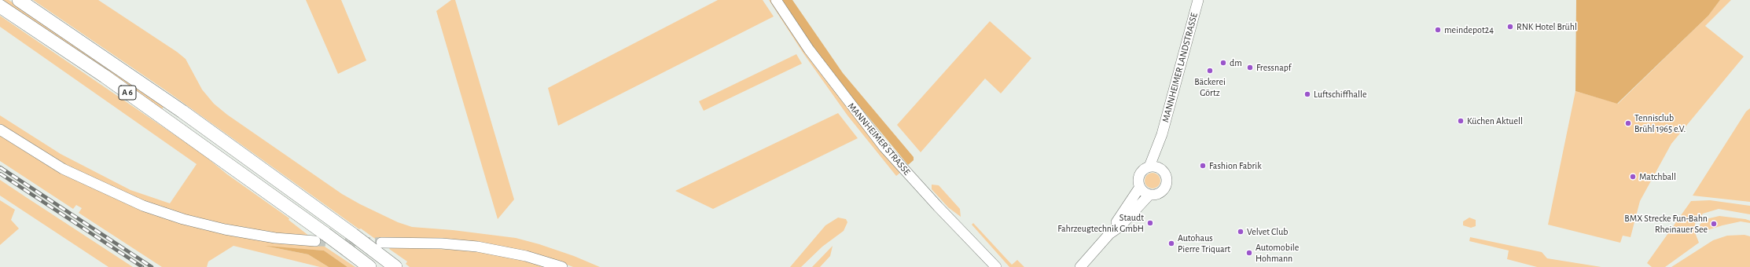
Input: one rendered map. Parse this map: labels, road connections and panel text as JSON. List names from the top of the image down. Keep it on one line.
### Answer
{"streets":{"highway":["A 6"],"main road":["MANNHEIMER LANDSTRASSE","MANNHEIMER STRASSE"]},"places":["RNK Hotel Brühl","meindepot24","dm","Fressnapf","Bäckerei Görtz","Luftschiffhalle","Küchen Aktuell","Tennisclub Brühl 1965 e.V.","Fashion Fabrik","Matchball","Staudt Fahrzeugtechnik GmbH","BMX Strecke Fun-Bahn Rheinauer See","Velvet Club","Autohaus Pierre Triquart","Automobile Hohmann"]}
